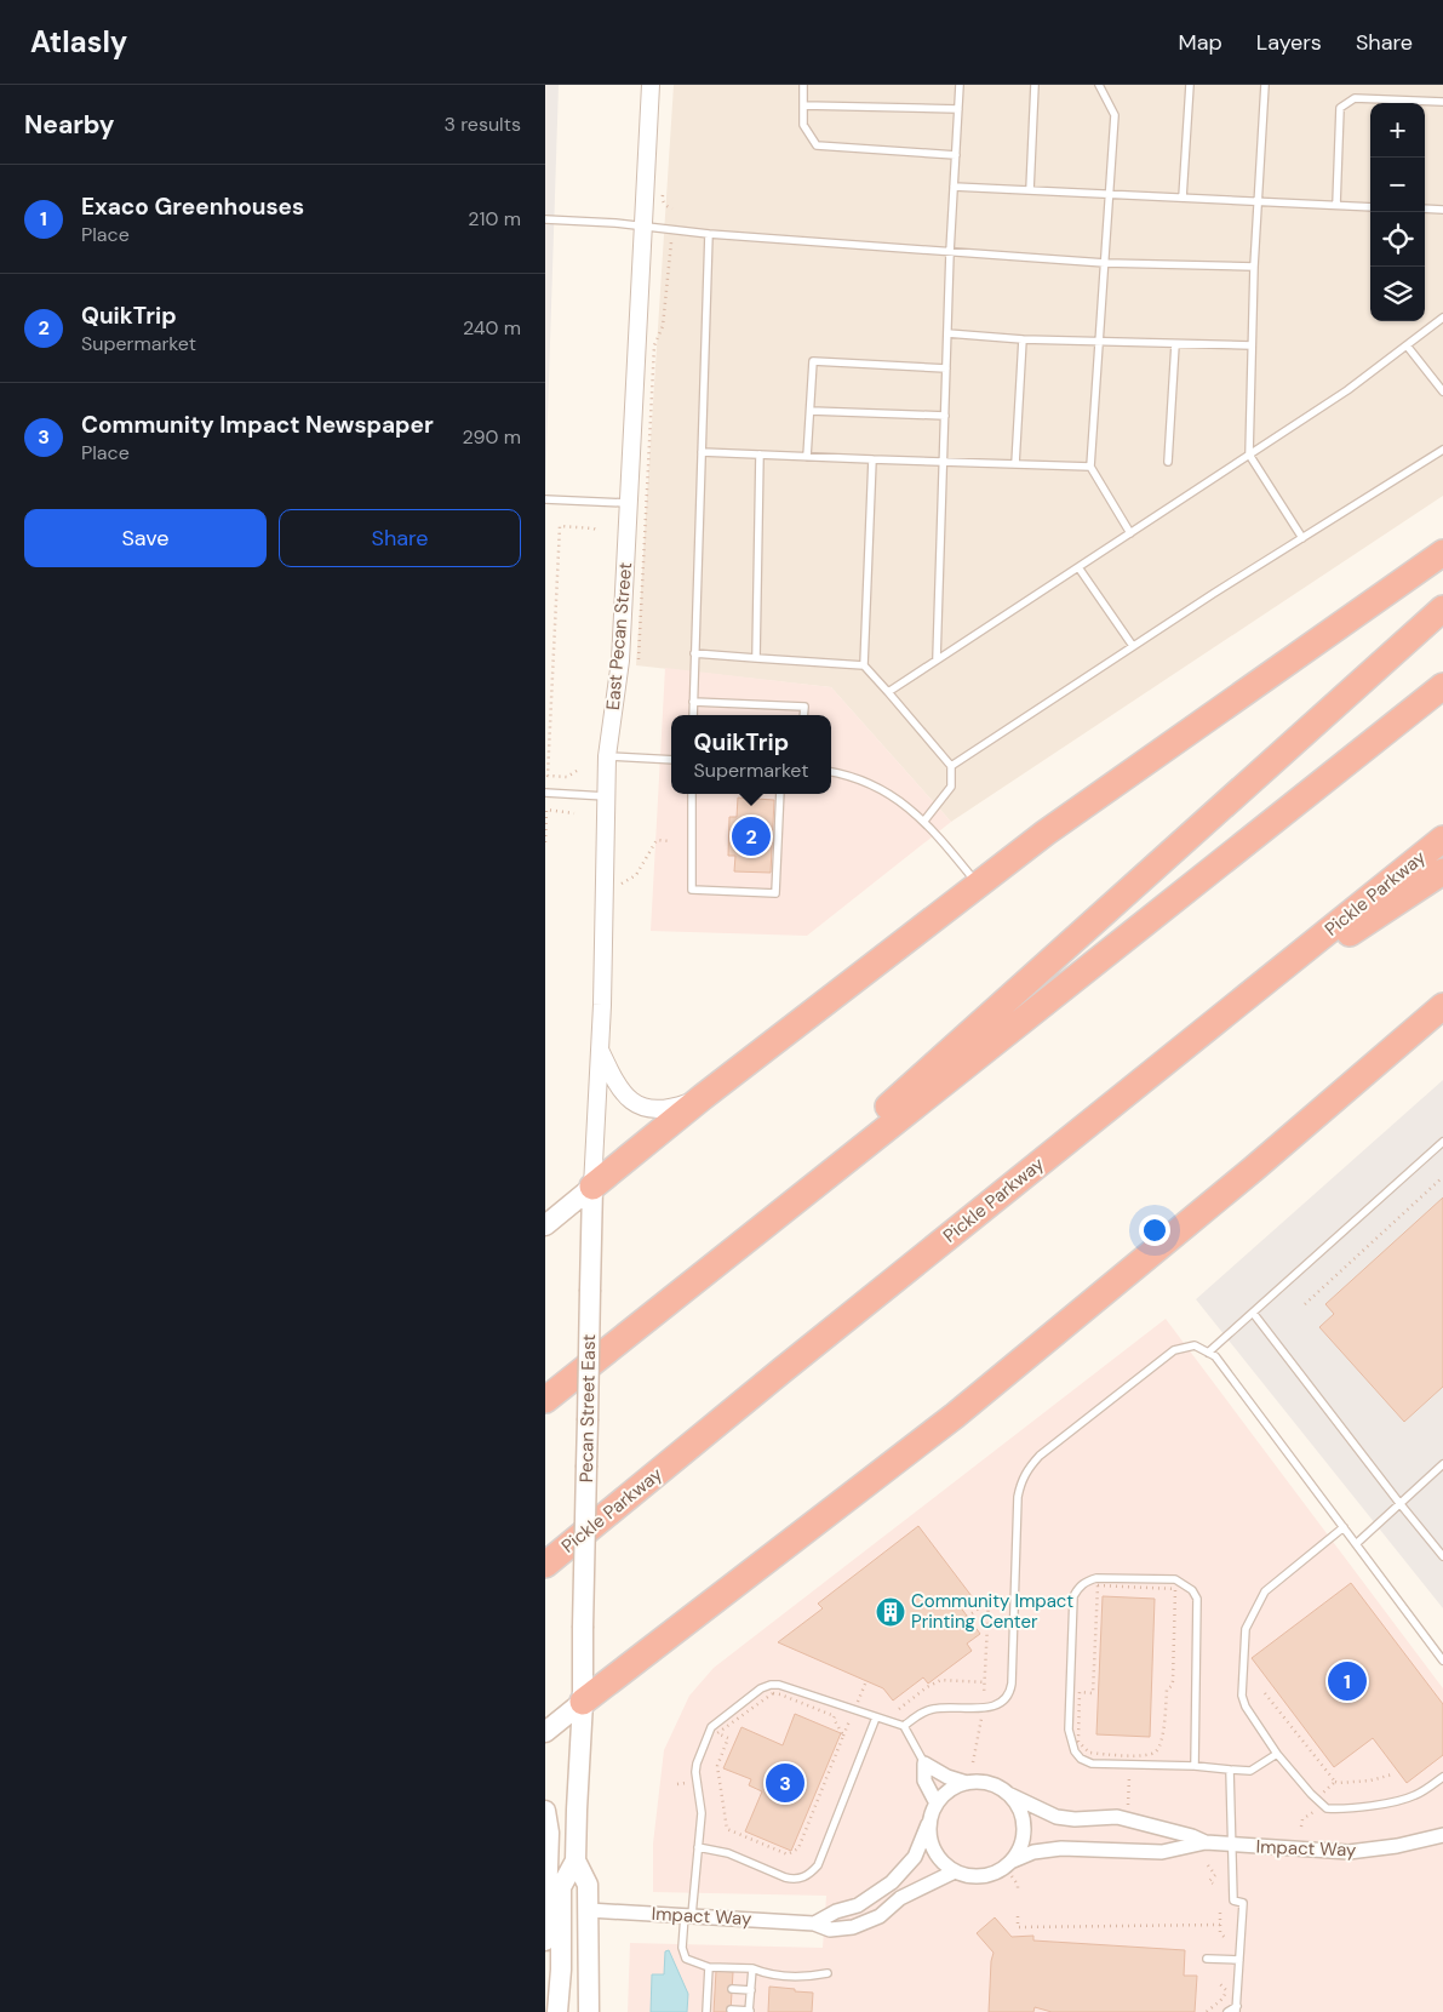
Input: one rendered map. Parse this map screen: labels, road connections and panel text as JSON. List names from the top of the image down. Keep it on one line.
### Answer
{"streets":{"highway":["Pickle Parkway"],"main road":["Pecan Street East"],"street":["East Pecan Street","Impact Way"]},"crossings":[["East Pecan Street","Pecan Street East"]],"places":{"building":["Community Impact Printing Center"]},"page":{"header":"Atlasly","nav":["Map","Layers","Share"],"heading":["Nearby","3 results"],"map_buttons":["+","−"],"list":[{"mark":"1","name":"Exaco Greenhouses","note":"Place","value":"210 m"},{"mark":"2","name":"QuikTrip","note":"Supermarket","value":"240 m"},{"mark":"3","name":"Community Impact Newspaper","note":"Place","value":"290 m"}],"buttons":["Save","Share"],"popup":["QuikTrip","Supermarket"],"pins":["2","1","3"]}}
